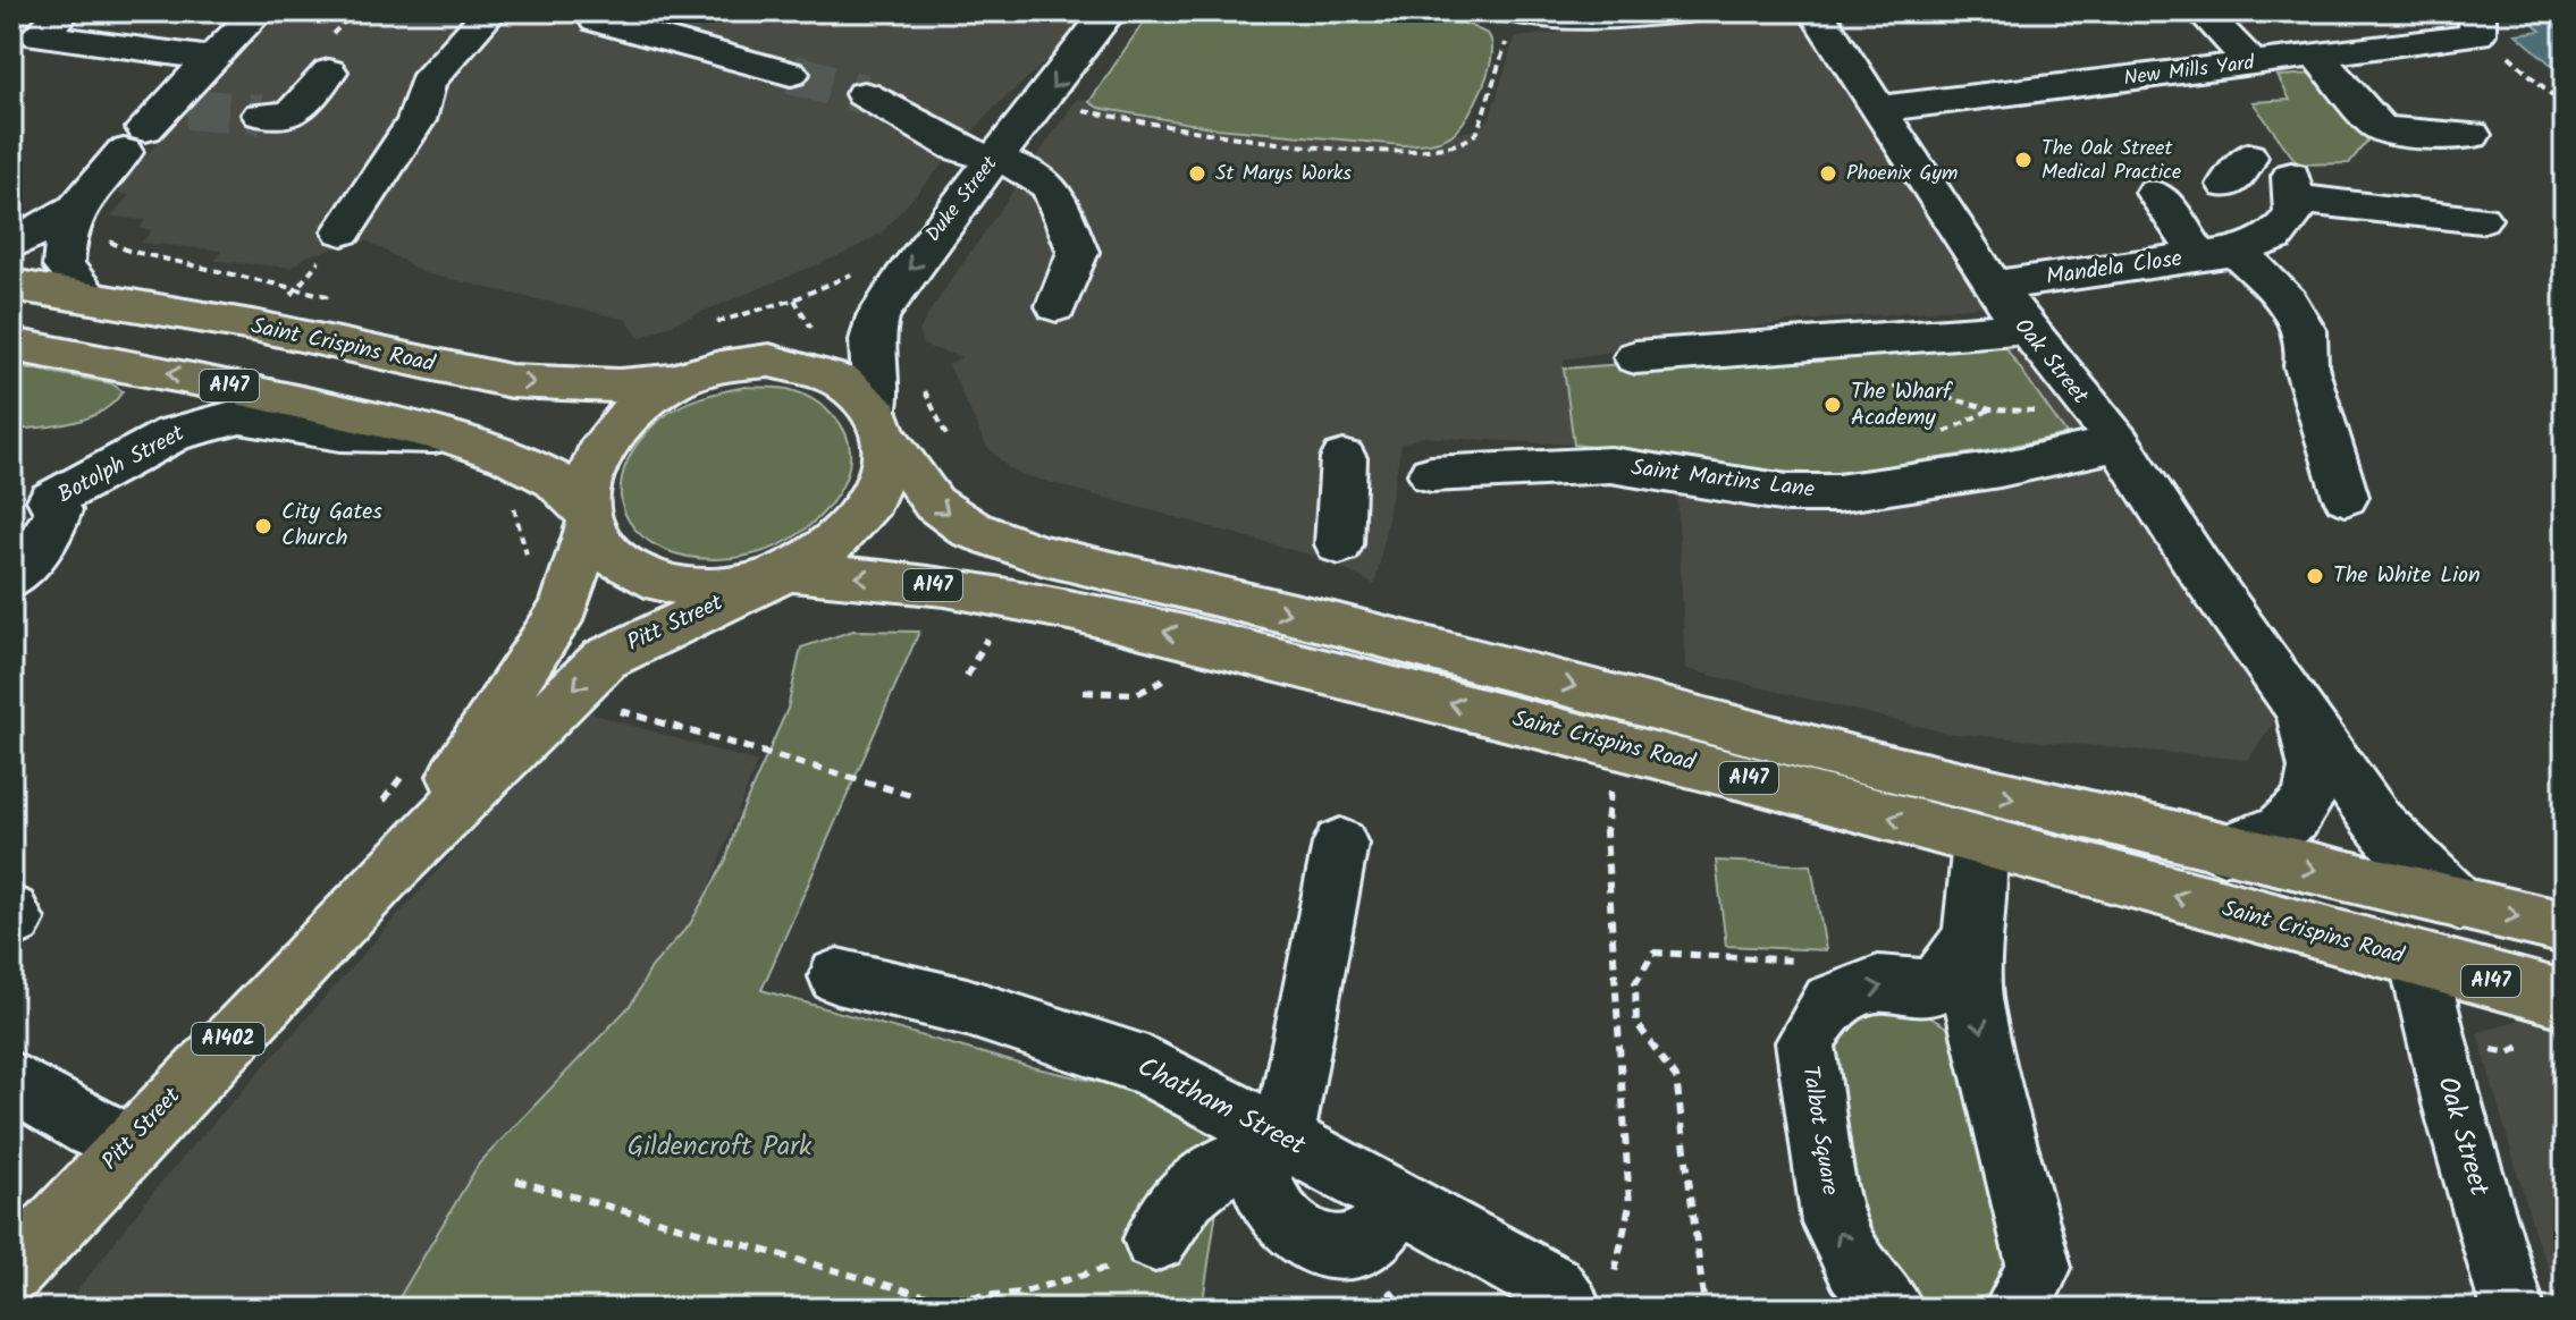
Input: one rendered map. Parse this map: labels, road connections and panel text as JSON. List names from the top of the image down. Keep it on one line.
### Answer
{"streets":{"main road":["Saint Crispins Road","A147","Pitt Street","A1402"],"street":["New Mills Yard","Duke Street","Mandela Close","Oak Street","Botolph Street","Saint Martins Lane","Chatham Street","Talbot Square"]},"crossings":[["New Mills Yard","Oak Street"],["Duke Street","Saint Crispins Road"],["Duke Street","Pitt Street"],["Mandela Close","Oak Street"],["Saint Crispins Road","Oak Street"],["Saint Crispins Road","Botolph Street"],["Saint Crispins Road","Pitt Street"],["Oak Street","Saint Martins Lane"]],"one_way":["Duke Street"],"parks":["Gildencroft Park"],"places":["The Oak Street Medical Practice","St Marys Works","Phoenix Gym","The Wharf Academy","City Gates Church","The White Lion"]}
